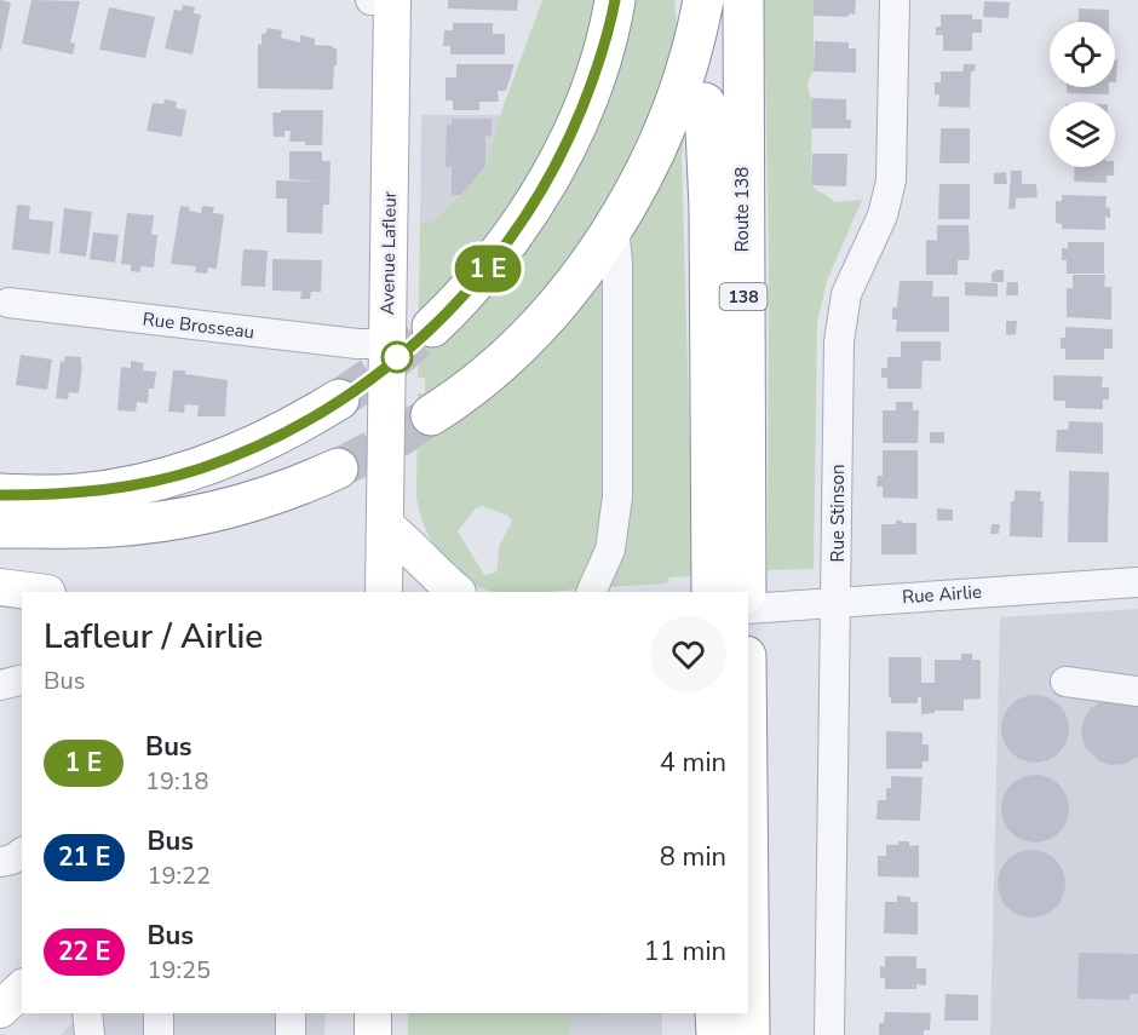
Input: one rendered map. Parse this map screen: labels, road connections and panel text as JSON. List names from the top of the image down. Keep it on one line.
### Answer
{"streets":{"highway":["Route 138","138"],"main road":["Avenue Lafleur"],"street":["Rue Brosseau","Rue Stinson","Rue Airlie"]},"crossings":[["Route 138","Rue Airlie"],["Avenue Lafleur","Rue Brosseau"],["Rue Stinson","Rue Airlie"]],"page":{"on_map":"1 E","heading":["Lafleur / Airlie","Bus"],"list":[{"mark":"1 E","name":"Bus","note":"19:18","value":"4 min"},{"mark":"21 E","name":"Bus","note":"19:22","value":"8 min"},{"mark":"22 E","name":"Bus","note":"19:25","value":"11 min"}]}}
